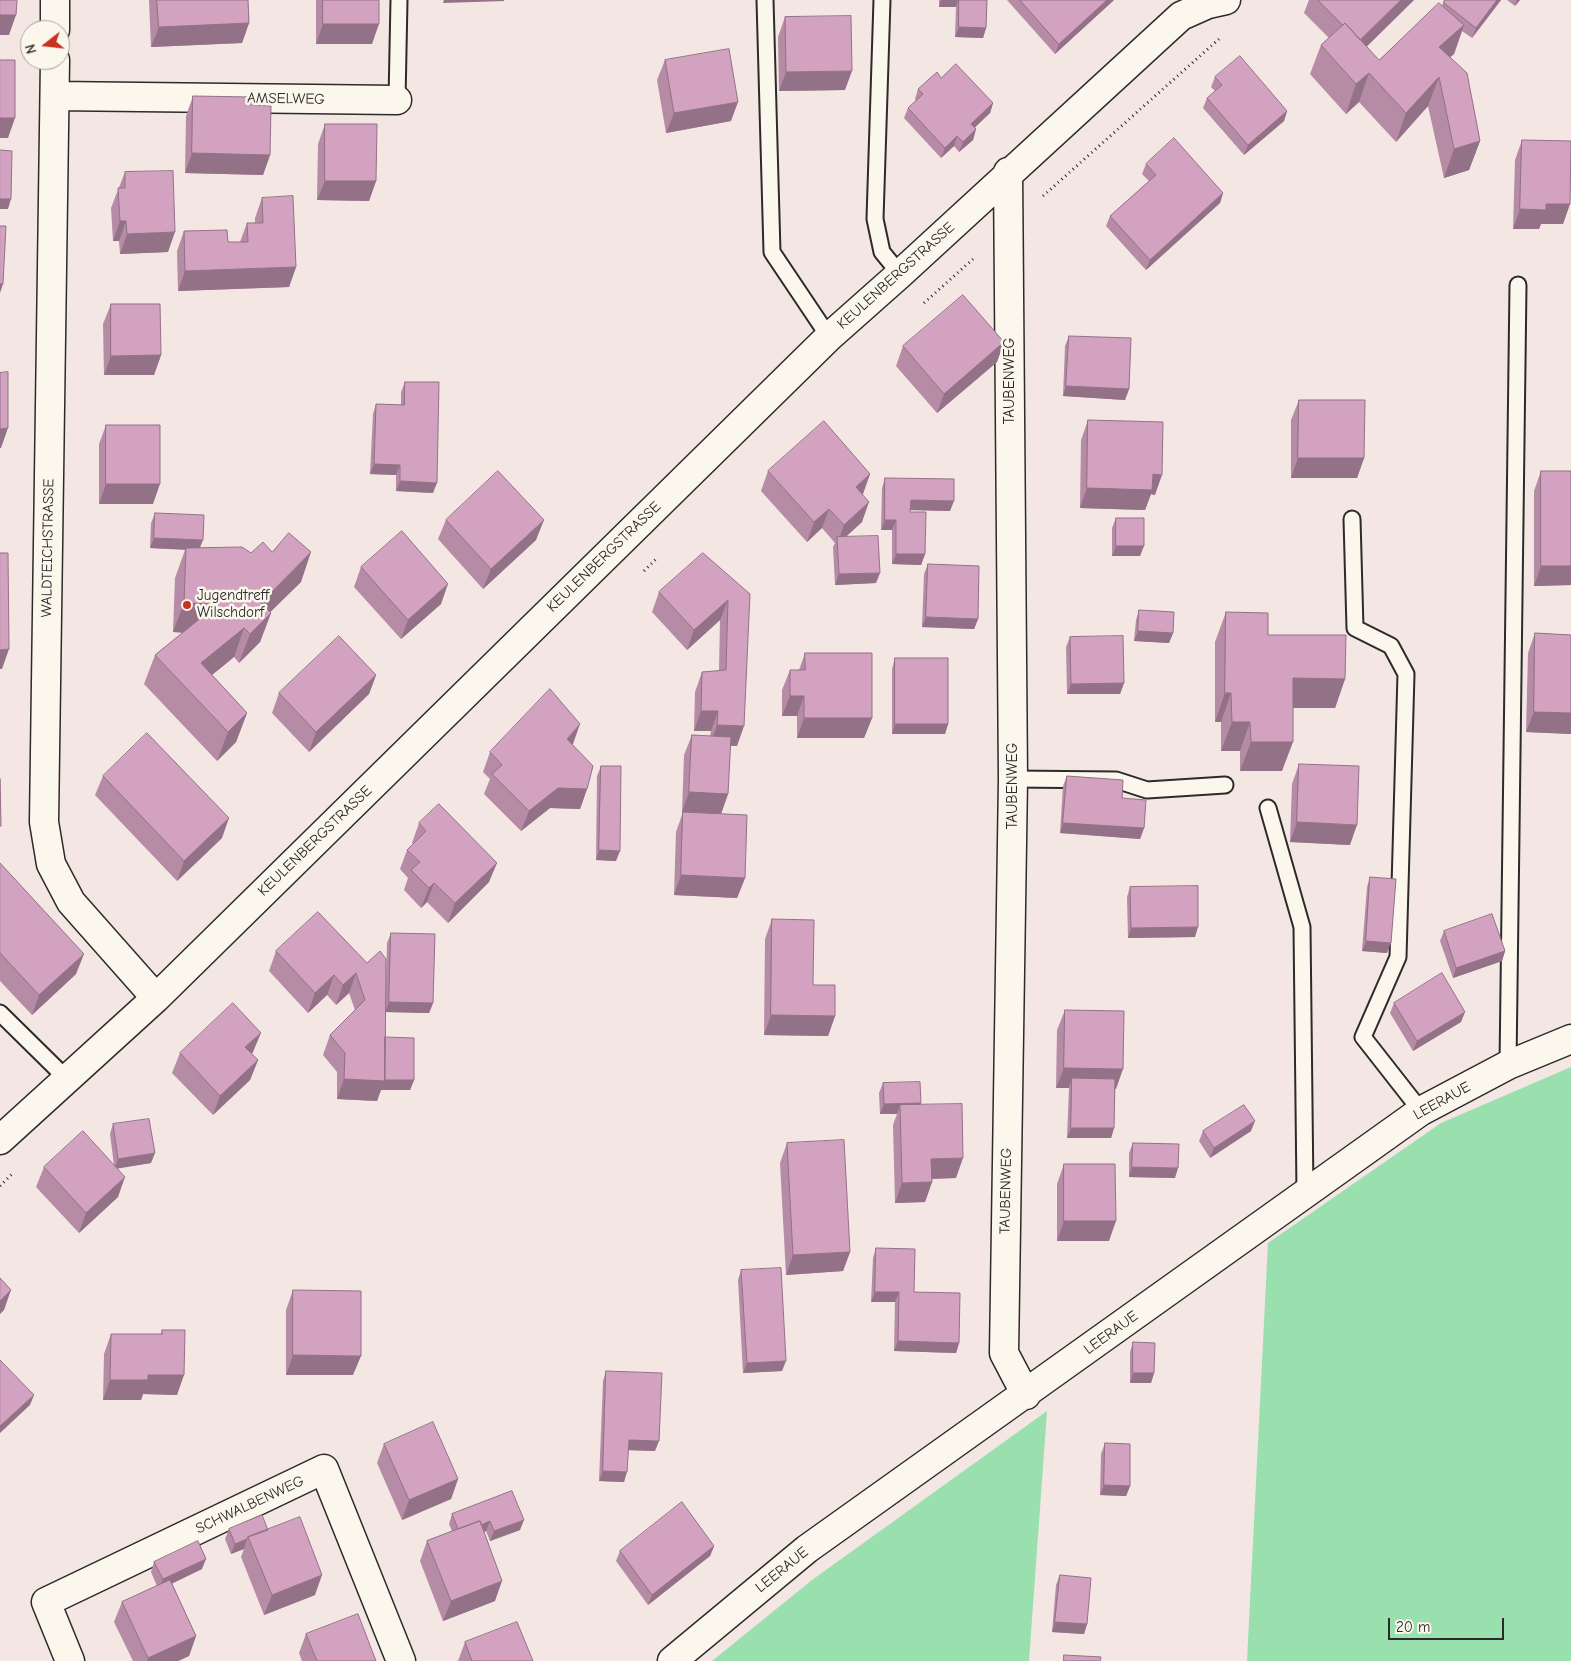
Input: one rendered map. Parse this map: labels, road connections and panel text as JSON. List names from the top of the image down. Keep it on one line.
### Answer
{"streets":{"street":["AMSELWEG","KEULENBERGSTRASSE","TAUBENWEG","WALDTEICHSTRASSE","LEERAUE","SCHWALBENWEG"]},"crossings":[["AMSELWEG","WALDTEICHSTRASSE"],["KEULENBERGSTRASSE","TAUBENWEG"],["KEULENBERGSTRASSE","WALDTEICHSTRASSE"],["TAUBENWEG","LEERAUE"]],"places":["Jugendtreff Wilschdorf"],"scale_bar":"20 m","north":"left"}
